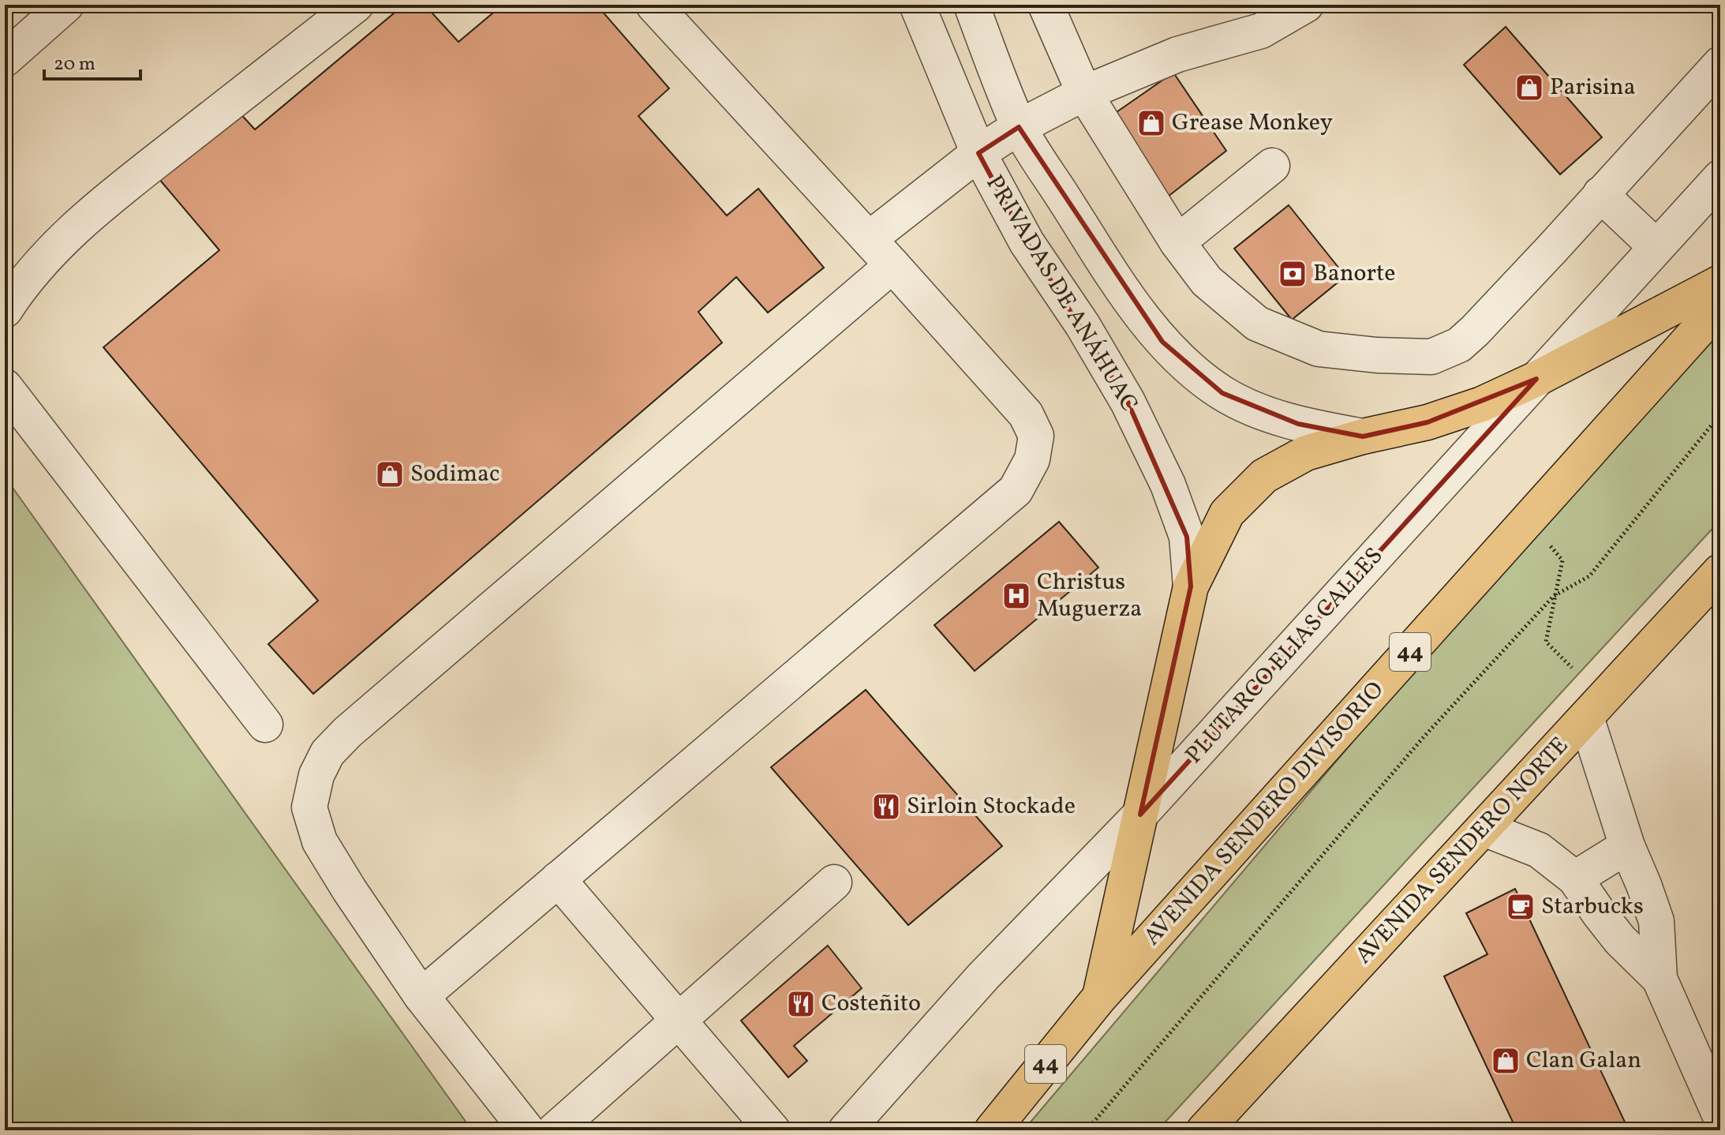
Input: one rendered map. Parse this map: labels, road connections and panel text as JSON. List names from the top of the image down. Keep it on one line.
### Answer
{"streets":{"main road":["44","AVENIDA SENDERO DIVISORIO","AVENIDA SENDERO NORTE"],"street":["PRIVADAS DE ANÁHUAC","PLUTARCO ELIAS CALLES"]},"places":{"shop":["Parisina","Grease Monkey","Sodimac","Clan Galan"],"bank":["Banorte"],"hospital":["Christus Muguerza"],"restaurant":["Sirloin Stockade","Costeñito"],"cafe":["Starbucks"]},"scale_bar":"20 m"}
